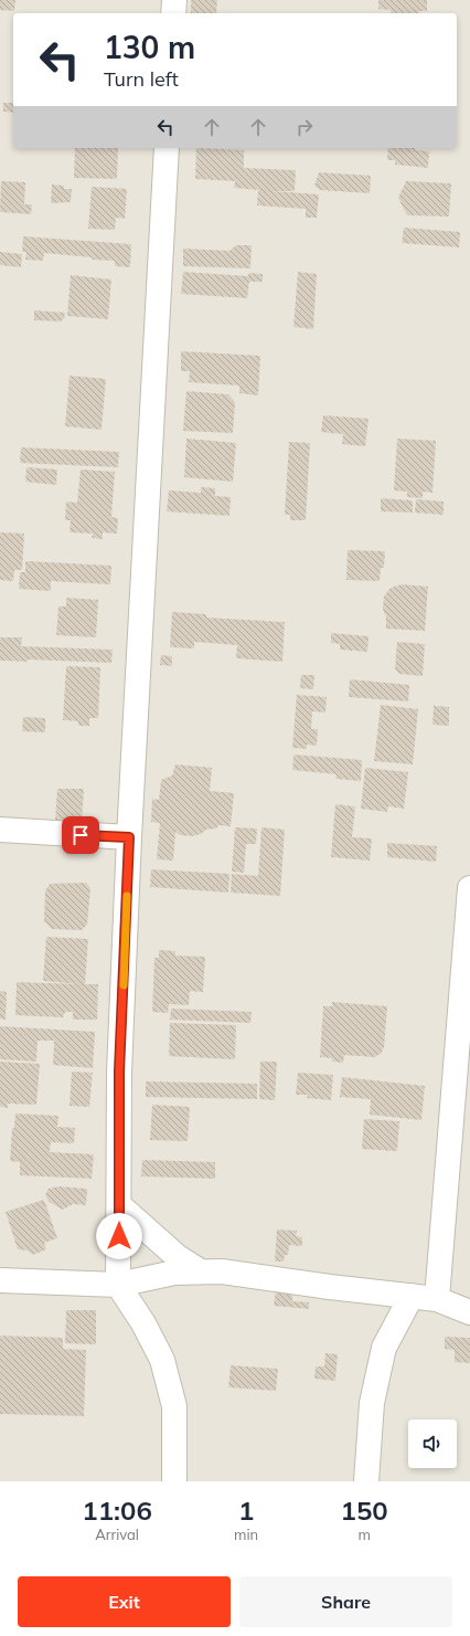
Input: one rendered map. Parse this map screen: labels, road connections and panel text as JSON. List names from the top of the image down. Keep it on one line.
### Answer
{"page":{"turn":["130 m","Turn left"],"eta":["11:06","Arrival","1","min","150","m"],"buttons":["Exit","Share"]}}
